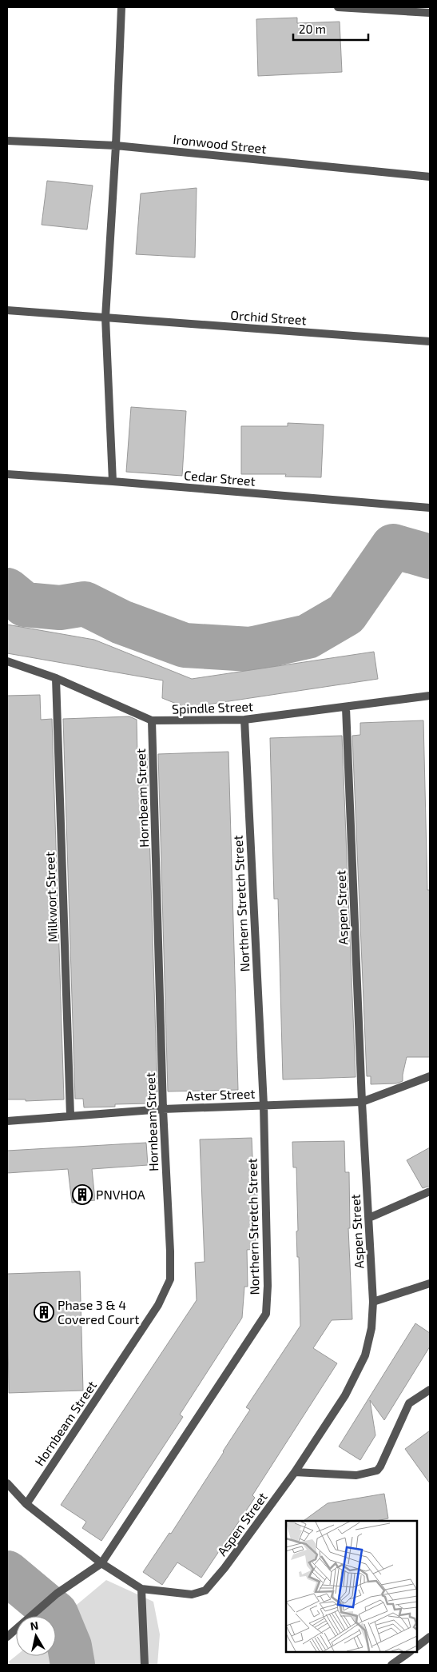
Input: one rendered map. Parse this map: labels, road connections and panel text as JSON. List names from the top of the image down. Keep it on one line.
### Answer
{"streets":{"street":["Ironwood Street","Orchid Street","Cedar Street","Spindle Street","Hornbeam Street","Milkwort Street","Northern Stretch Street","Aspen Street","Aster Street"]},"crossings":[["Spindle Street","Hornbeam Street"],["Spindle Street","Milkwort Street"],["Spindle Street","Northern Stretch Street"],["Spindle Street","Aspen Street"],["Hornbeam Street","Aspen Street"],["Hornbeam Street","Aster Street"],["Milkwort Street","Aster Street"],["Northern Stretch Street","Aspen Street"],["Northern Stretch Street","Aster Street"],["Aspen Street","Aster Street"]],"places":{"building":["PNVHOA","Phase 3 & 4 Covered Court"]},"scale_bar":"20 m","north":"top"}
